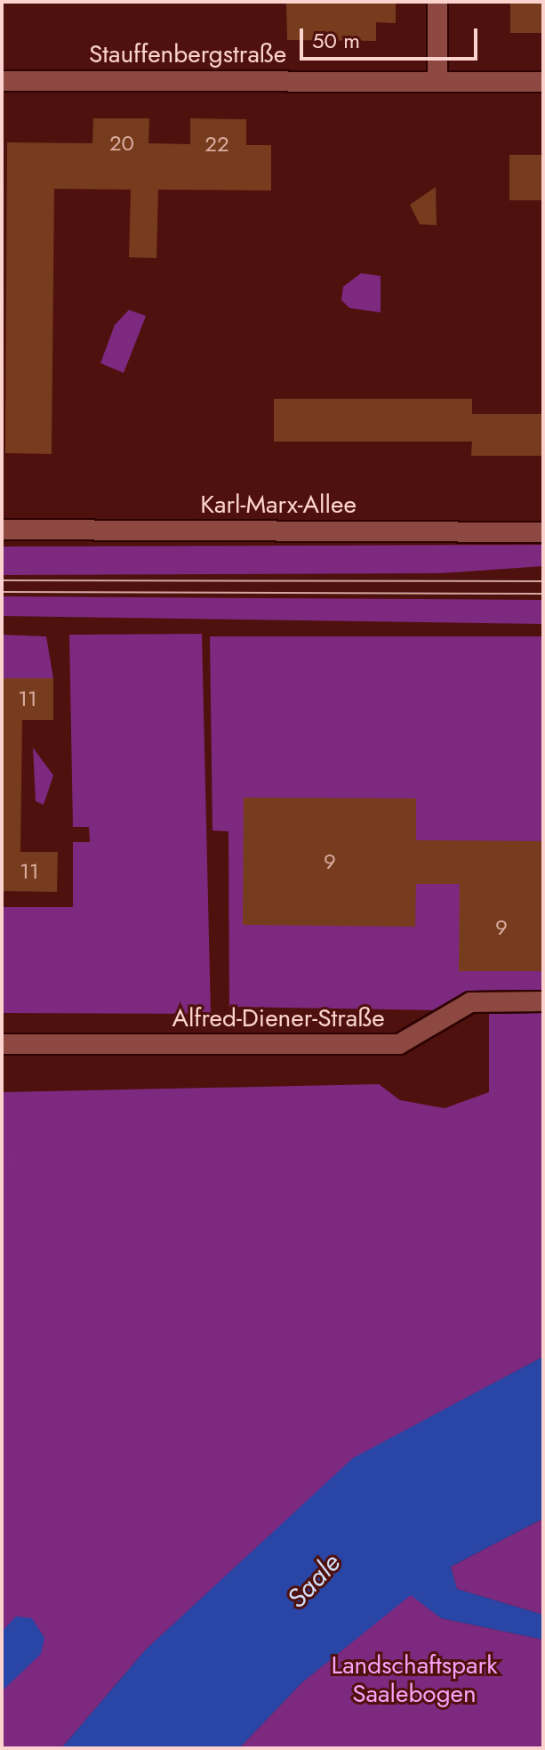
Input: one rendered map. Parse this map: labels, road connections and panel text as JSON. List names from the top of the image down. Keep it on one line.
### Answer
{"streets":{"street":["Stauffenbergstraße","Karl-Marx-Allee","Alfred-Diener-Straße"]},"water":["Saale"],"parks":["Landschaftspark Saalebogen"],"house_numbers":["20","22","11","9","11","9"],"scale_bar":"50 m"}
